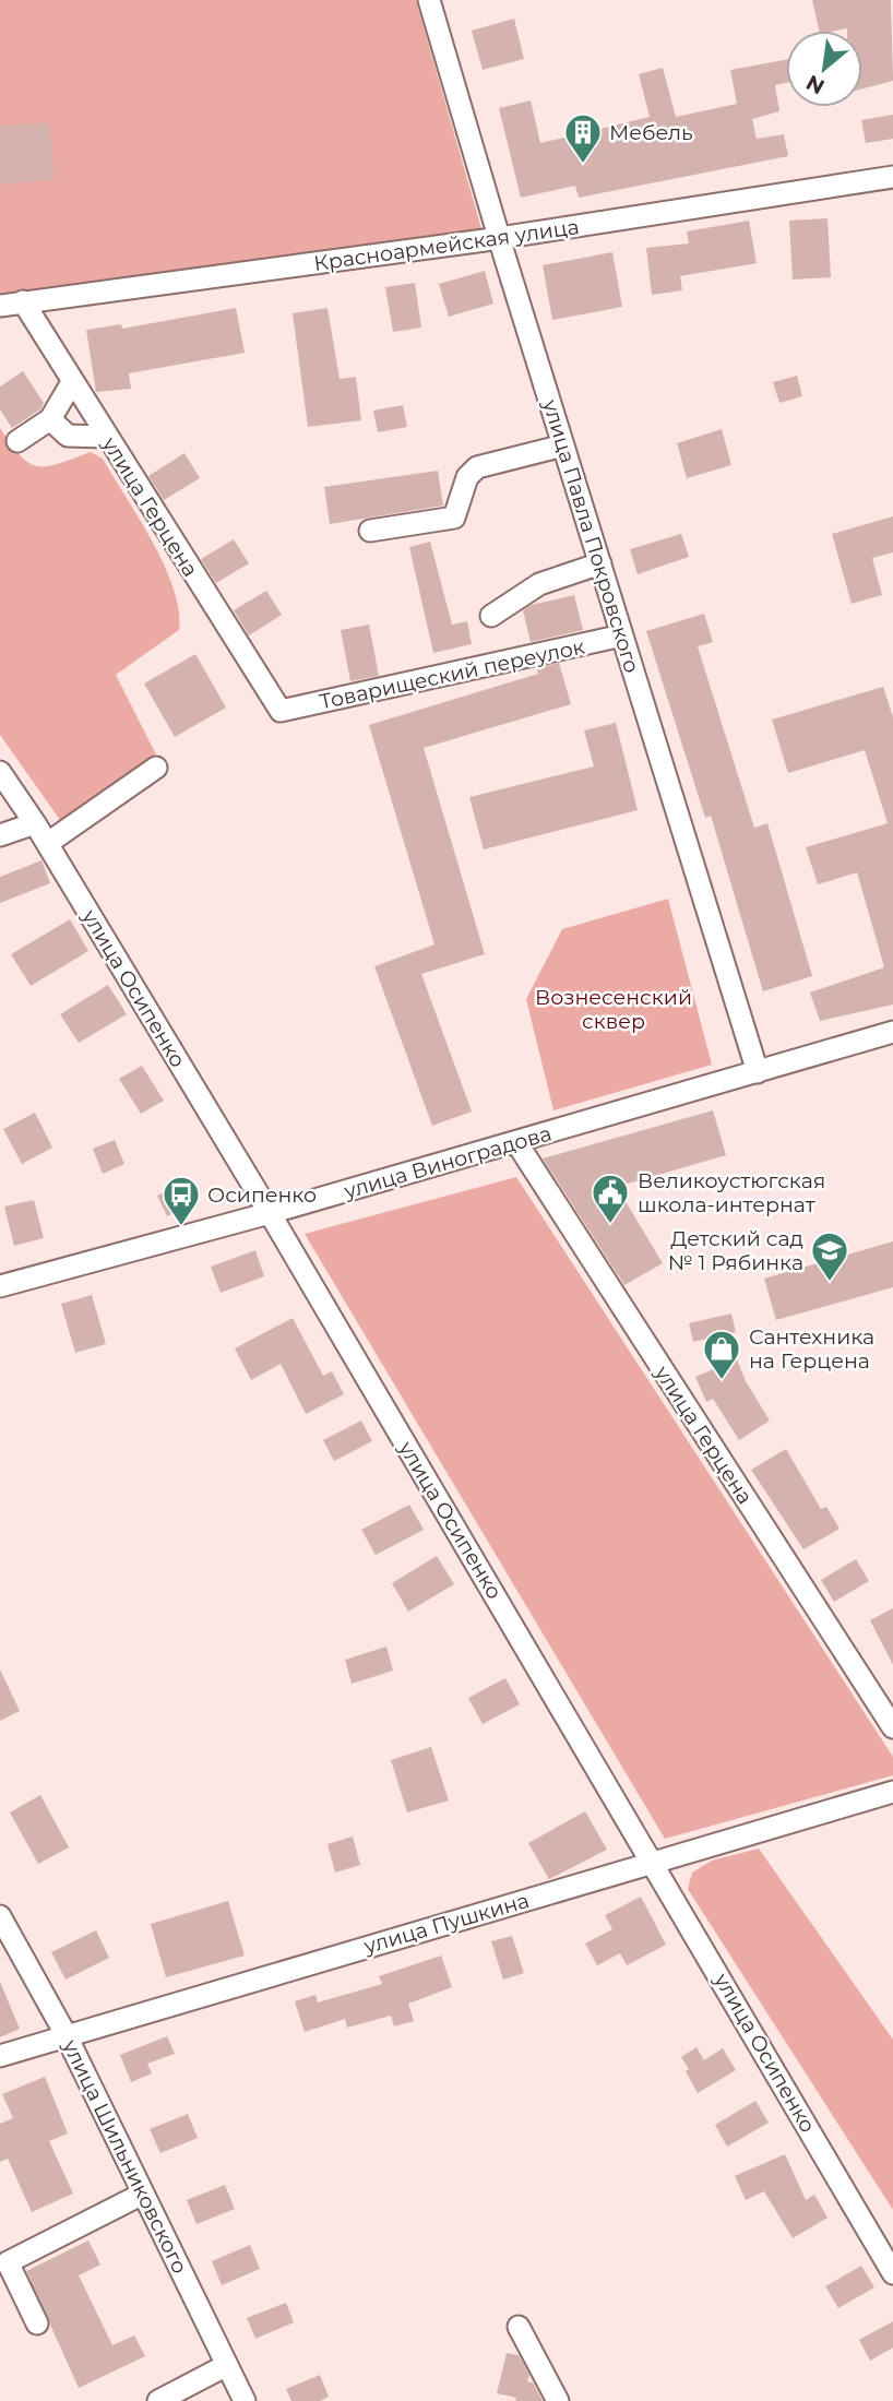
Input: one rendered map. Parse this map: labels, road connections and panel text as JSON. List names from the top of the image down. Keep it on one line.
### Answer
{"streets":{"street":["Красноармейская улица","улица Герцена","улица Павла Покровского","Товарищеский переулок","улица Осипенко","улица Виноградова","улица Пушкина","улица Шильниковского"]},"crossings":[["Красноармейская улица","улица Герцена"],["Красноармейская улица","улица Павла Покровского"],["улица Герцена","Товарищеский переулок"],["улица Герцена","улица Виноградова"],["улица Павла Покровского","Товарищеский переулок"],["улица Павла Покровского","улица Виноградова"],["улица Осипенко","улица Виноградова"],["улица Осипенко","улица Пушкина"],["улица Пушкина","улица Шильниковского"]],"parks":["Вознесенский сквер"],"places":{"building":["Мебель"],"public building":["Великоустюгская школа-интернат"],"bus stop":["Осипенко"],"school or university":["Детский сад № 1 Рябинка"],"shop":["Сантехника на Герцена"]},"north":"bottom left"}
